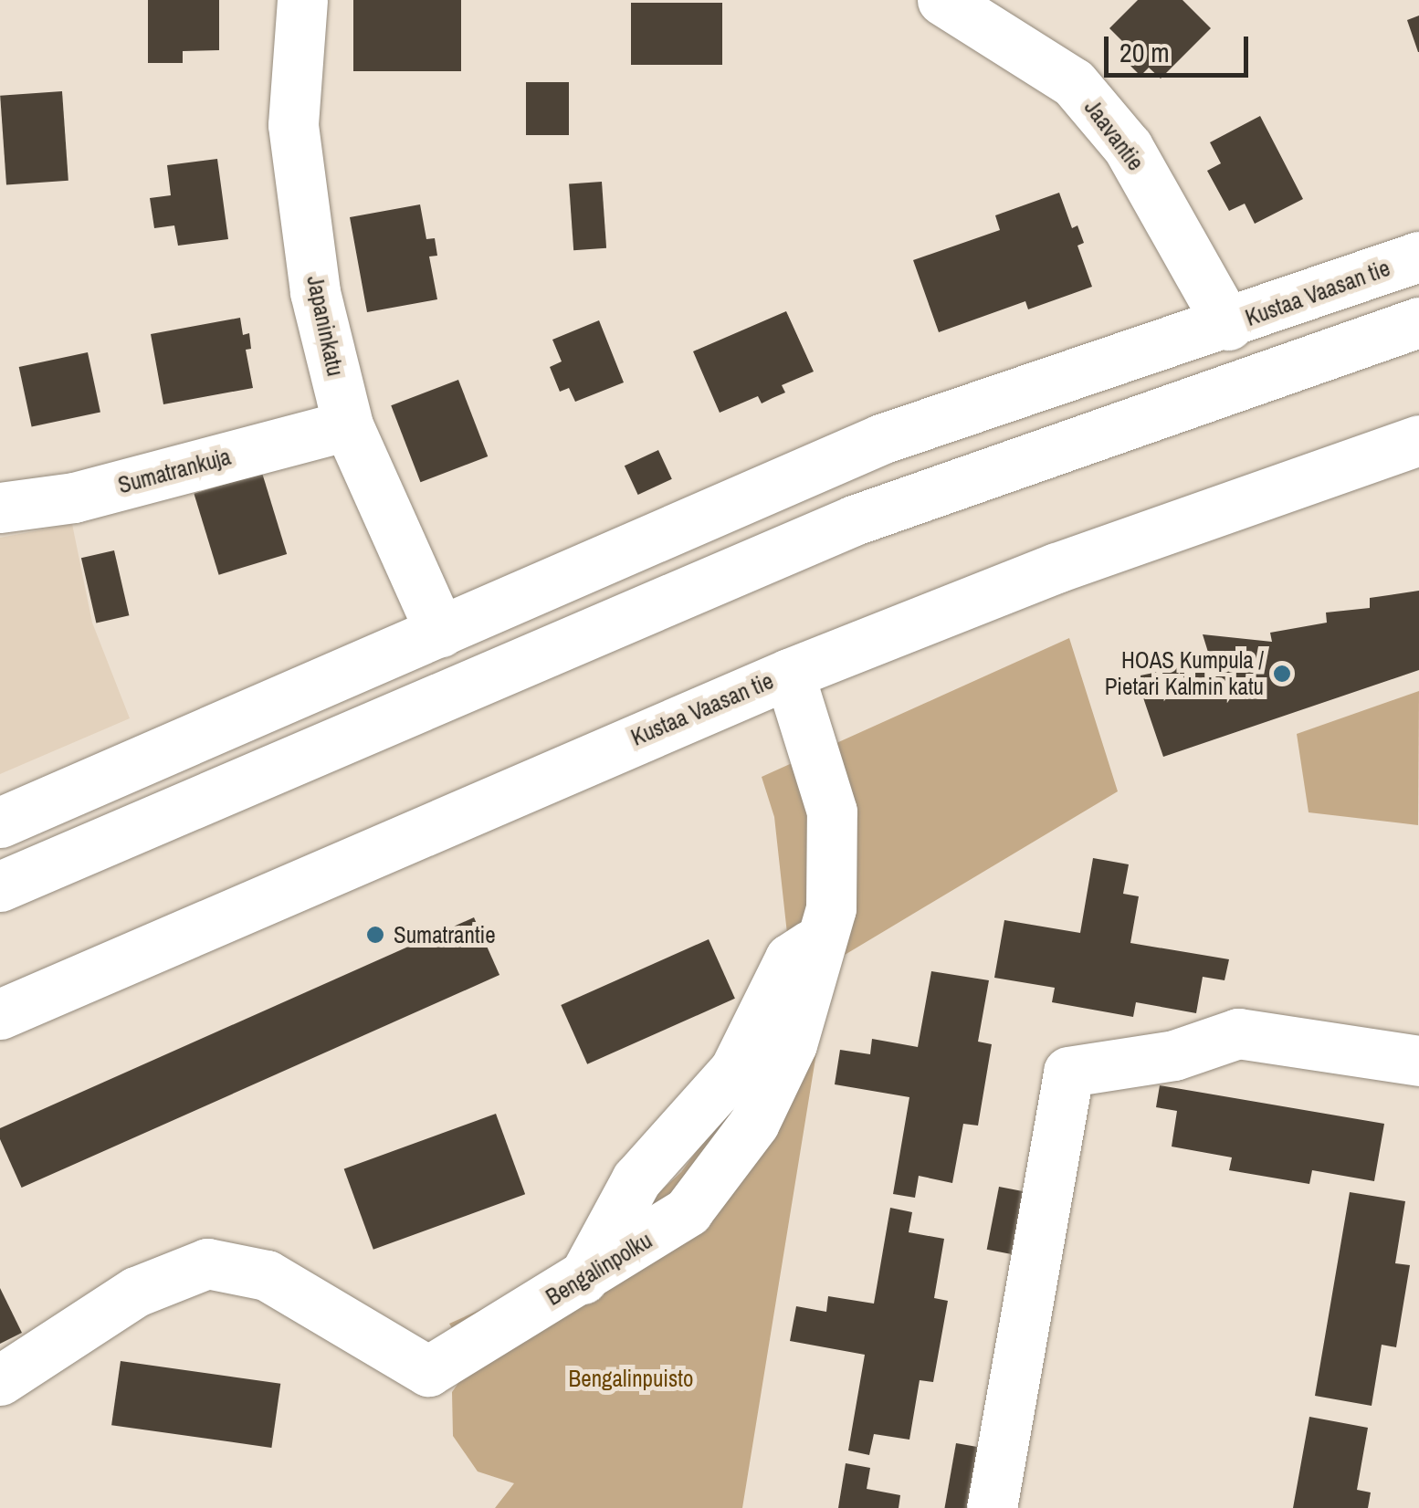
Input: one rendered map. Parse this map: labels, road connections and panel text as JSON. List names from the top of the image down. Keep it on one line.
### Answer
{"streets":{"main road":["Jaavantie","Kustaa Vaasan tie","Japaninkatu","Sumatrankuja","Bengalinpolku"]},"crossings":[["Jaavantie","Kustaa Vaasan tie"],["Kustaa Vaasan tie","Japaninkatu"],["Kustaa Vaasan tie","Bengalinpolku"],["Japaninkatu","Sumatrankuja"]],"parks":["Bengalinpuisto"],"places":["HOAS Kumpula / Pietari Kalmin katu","Sumatrantie"],"scale_bar":"20 m"}
